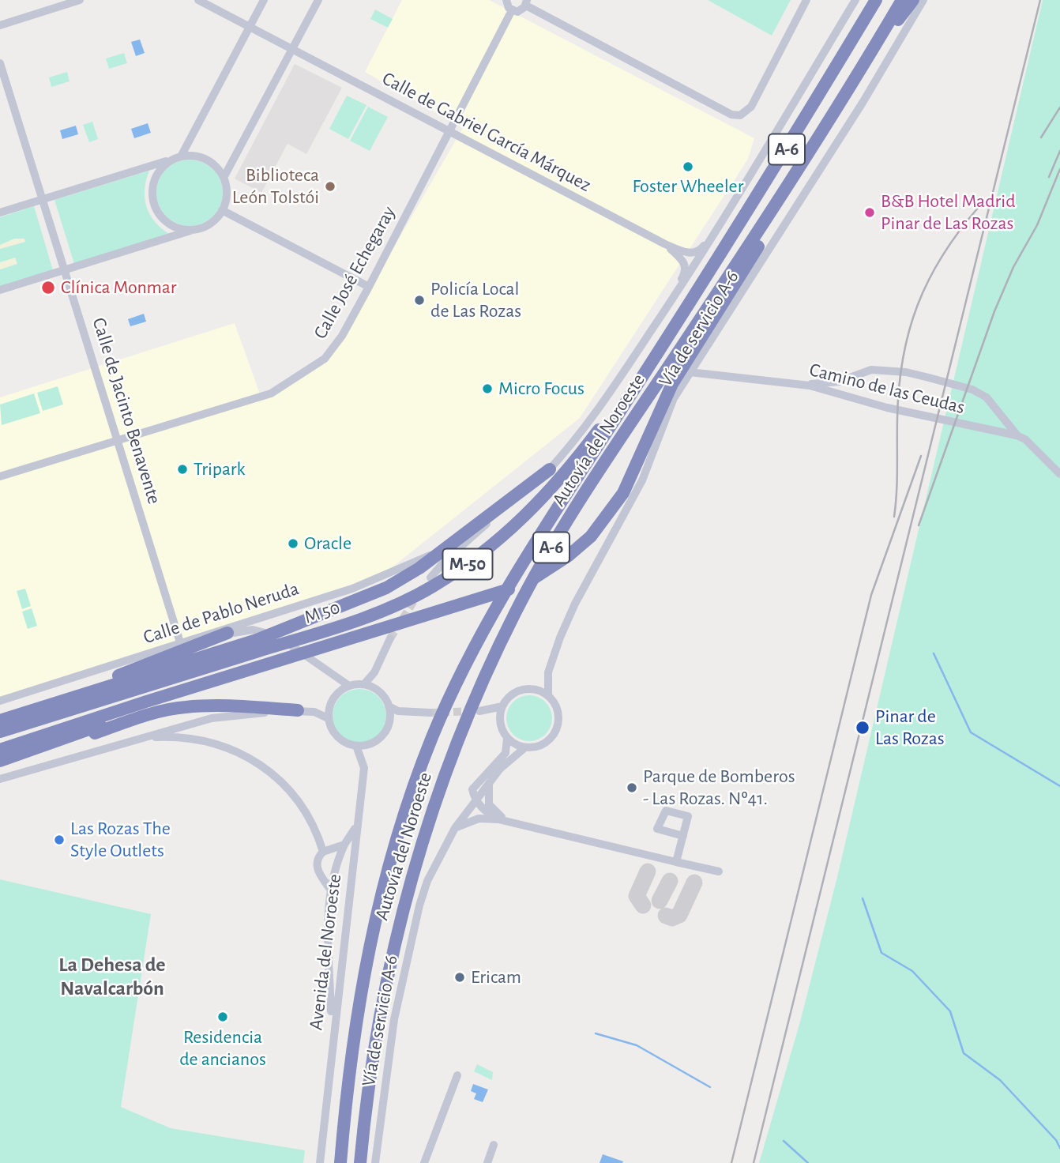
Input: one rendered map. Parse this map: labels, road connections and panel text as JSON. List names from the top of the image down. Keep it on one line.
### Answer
{"streets":{"highway":["A-6","Autovía del Noroeste","M-50","M 50"],"street":["Calle de Gabriel García Márquez","Calle José Echegaray","Vía de servicio A-6","Camino de las Ceudas","Calle de Jacinto Benavente","Calle de Pablo Neruda","Avenida del Noroeste"]},"crossings":[["Calle de Gabriel García Márquez","Calle José Echegaray"],["Calle de Gabriel García Márquez","Vía de servicio A-6"],["Calle José Echegaray","Calle de Jacinto Benavente"],["Vía de servicio A-6","Camino de las Ceudas"],["Calle de Jacinto Benavente","Calle de Pablo Neruda"],["Autovía del Noroeste","M 50"]],"districts":["La Dehesa de Navalcarbón"],"places":["Foster Wheeler","Biblioteca León Tolstói","B&B Hotel Madrid Pinar de Las Rozas","Clínica Monmar","Policía Local de Las Rozas","Micro Focus","Tripark","Oracle","Pinar de Las Rozas","Parque de Bomberos - Las Rozas. Nº41.","Las Rozas The Style Outlets","Ericam","Residencia de ancianos"]}
